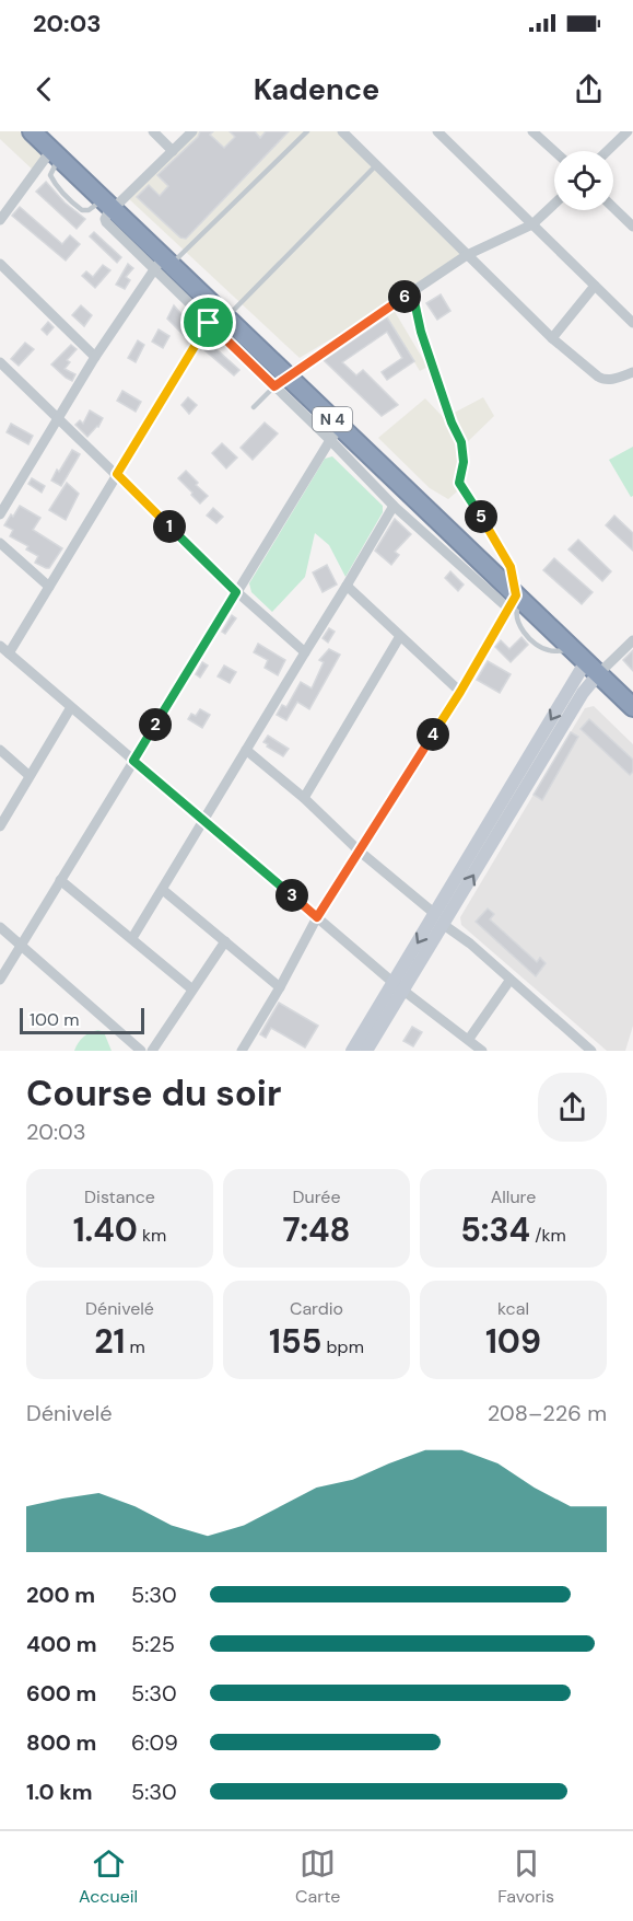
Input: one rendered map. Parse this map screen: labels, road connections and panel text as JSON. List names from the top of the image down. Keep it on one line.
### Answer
{"streets":{"highway":["N 4"]},"scale_bar":"100 m","page":{"status":"20:03","header":"Kadence","pins":["6","5","1","2","4","3"],"scale":"100 m","heading":["Course du soir","20:03"],"stats":[["Distance","1.40 km"],["Durée","7:48"],["Allure","5:34 /km"],["Dénivelé","21 m"],["Cardio","155 bpm"],["kcal","109"]],"chart":["Dénivelé","208–226 m"],"list":[{"name":"200 m","note":"5:30"},{"name":"400 m","note":"5:25"},{"name":"600 m","note":"5:30"},{"name":"800 m","note":"6:09"},{"name":"1.0 km","note":"5:30"}],"tabs":["Accueil","Carte","Favoris"]}}
